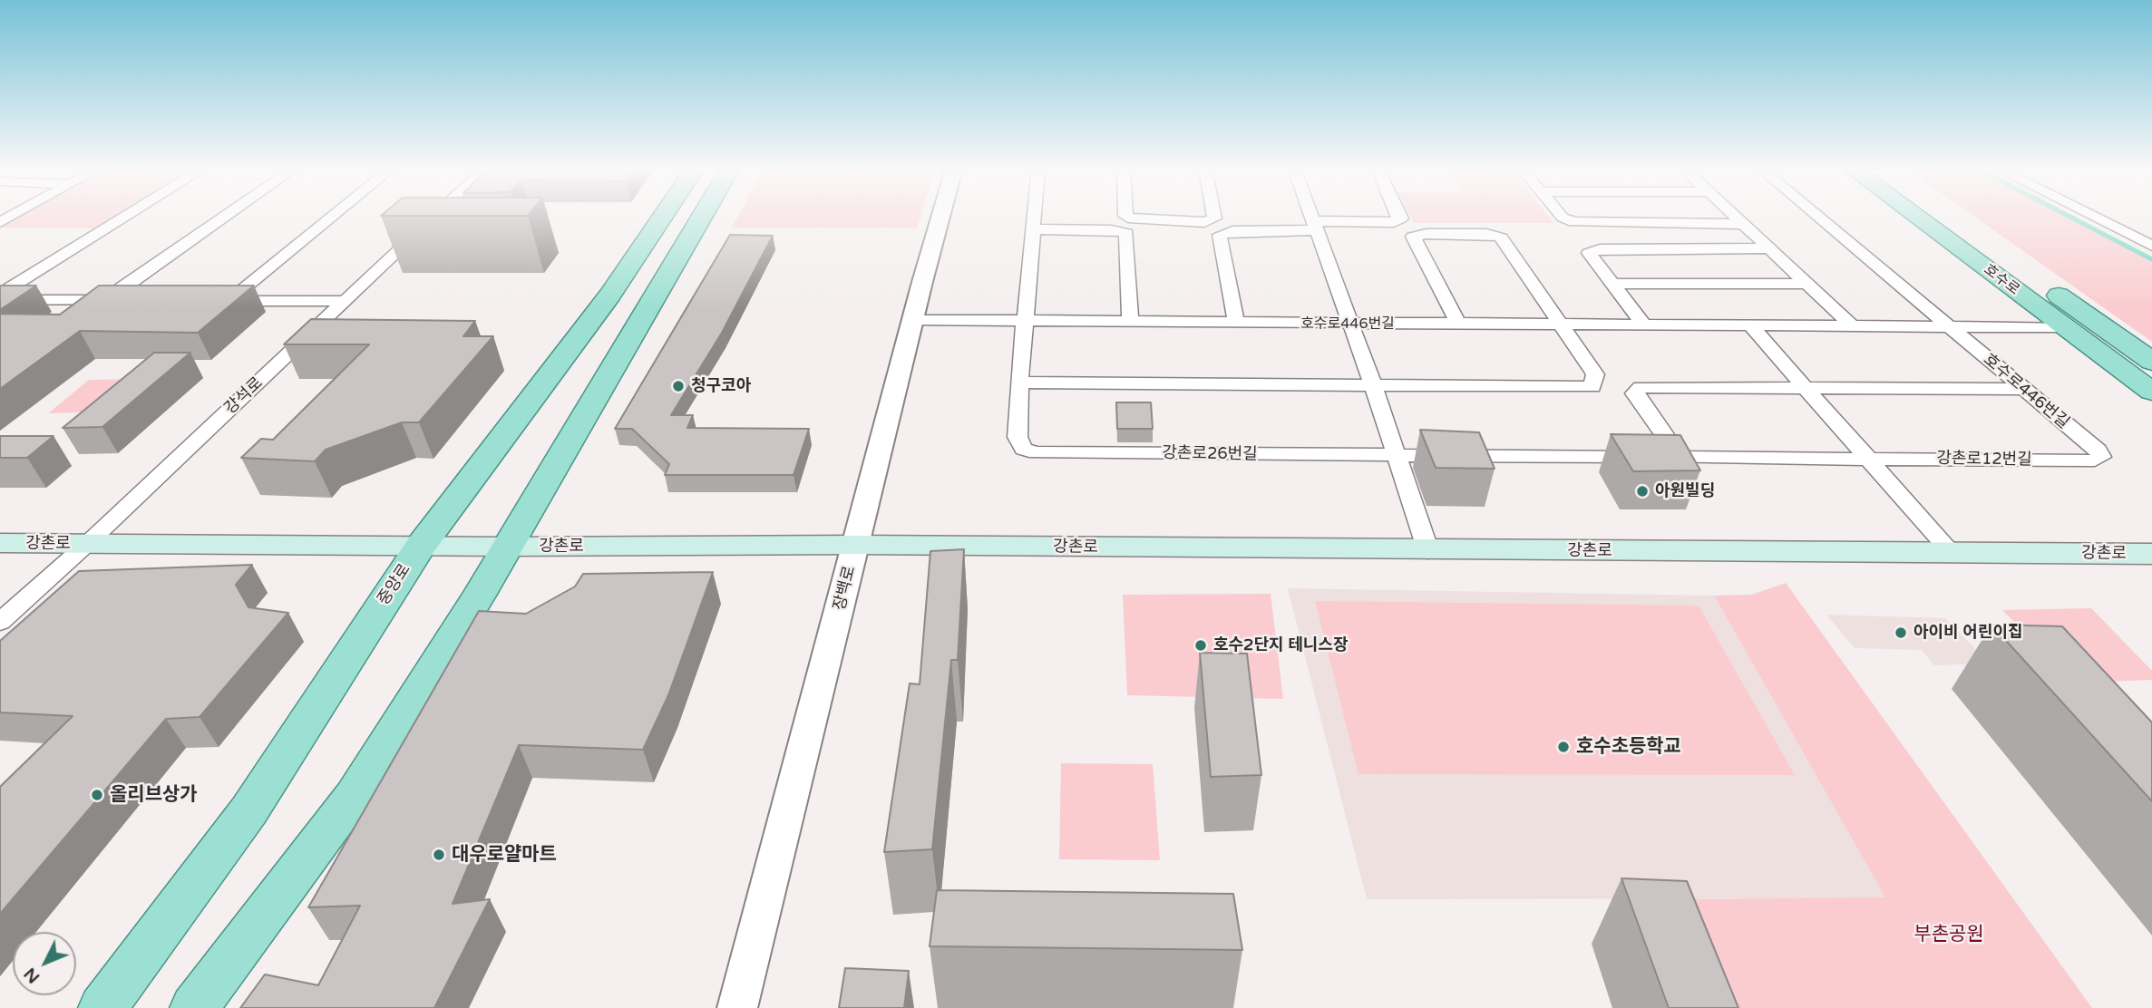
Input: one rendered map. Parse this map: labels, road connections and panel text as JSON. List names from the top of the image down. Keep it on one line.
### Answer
{"streets":{"main road":["호수로","강촌로","중앙로"],"street":["호수로446번길","강석로","강촌로26번길","강촌로12번길","장백로"]},"crossings":[["호수로","호수로446번길"],["호수로446번길","강촌로12번길"],["호수로446번길","장백로"],["강석로","강촌로"],["강촌로26번길","강촌로12번길"],["강촌로","중앙로"],["강촌로","장백로"]],"parks":["부촌공원"],"places":["청구코아","아원빌딩","아이비 어린이집","호수2단지 테니스장","호수초등학교","올리브상가","대우로얄마트"],"north":"bottom left"}
